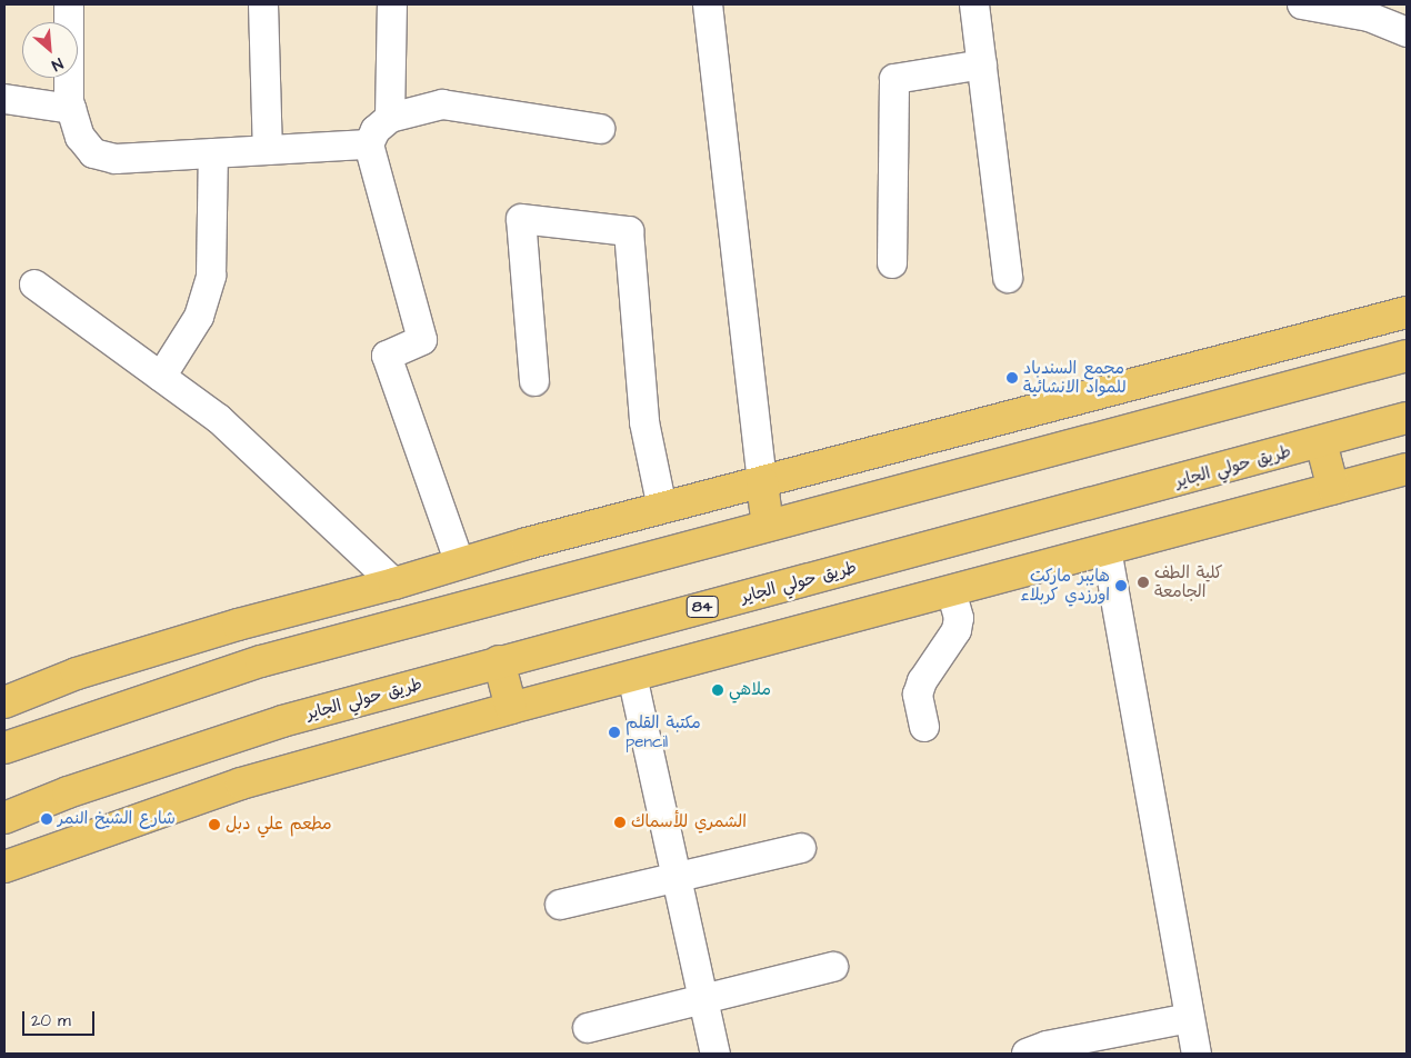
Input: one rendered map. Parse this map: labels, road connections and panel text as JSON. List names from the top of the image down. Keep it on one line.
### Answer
{"streets":{"main road":["طريق حولي الجاير","84"]},"places":["مجمع السندباد للمواد الانشائية","كلية الطف الجامعة","هايبر ماركت اورزدي كربلاء","ملاهي","مكتبة القلم pencil","شارع الشيخ النمر","الشمري للأسماك","مطعم علي دبل"],"scale_bar":"20 m","north":"bottom right"}
